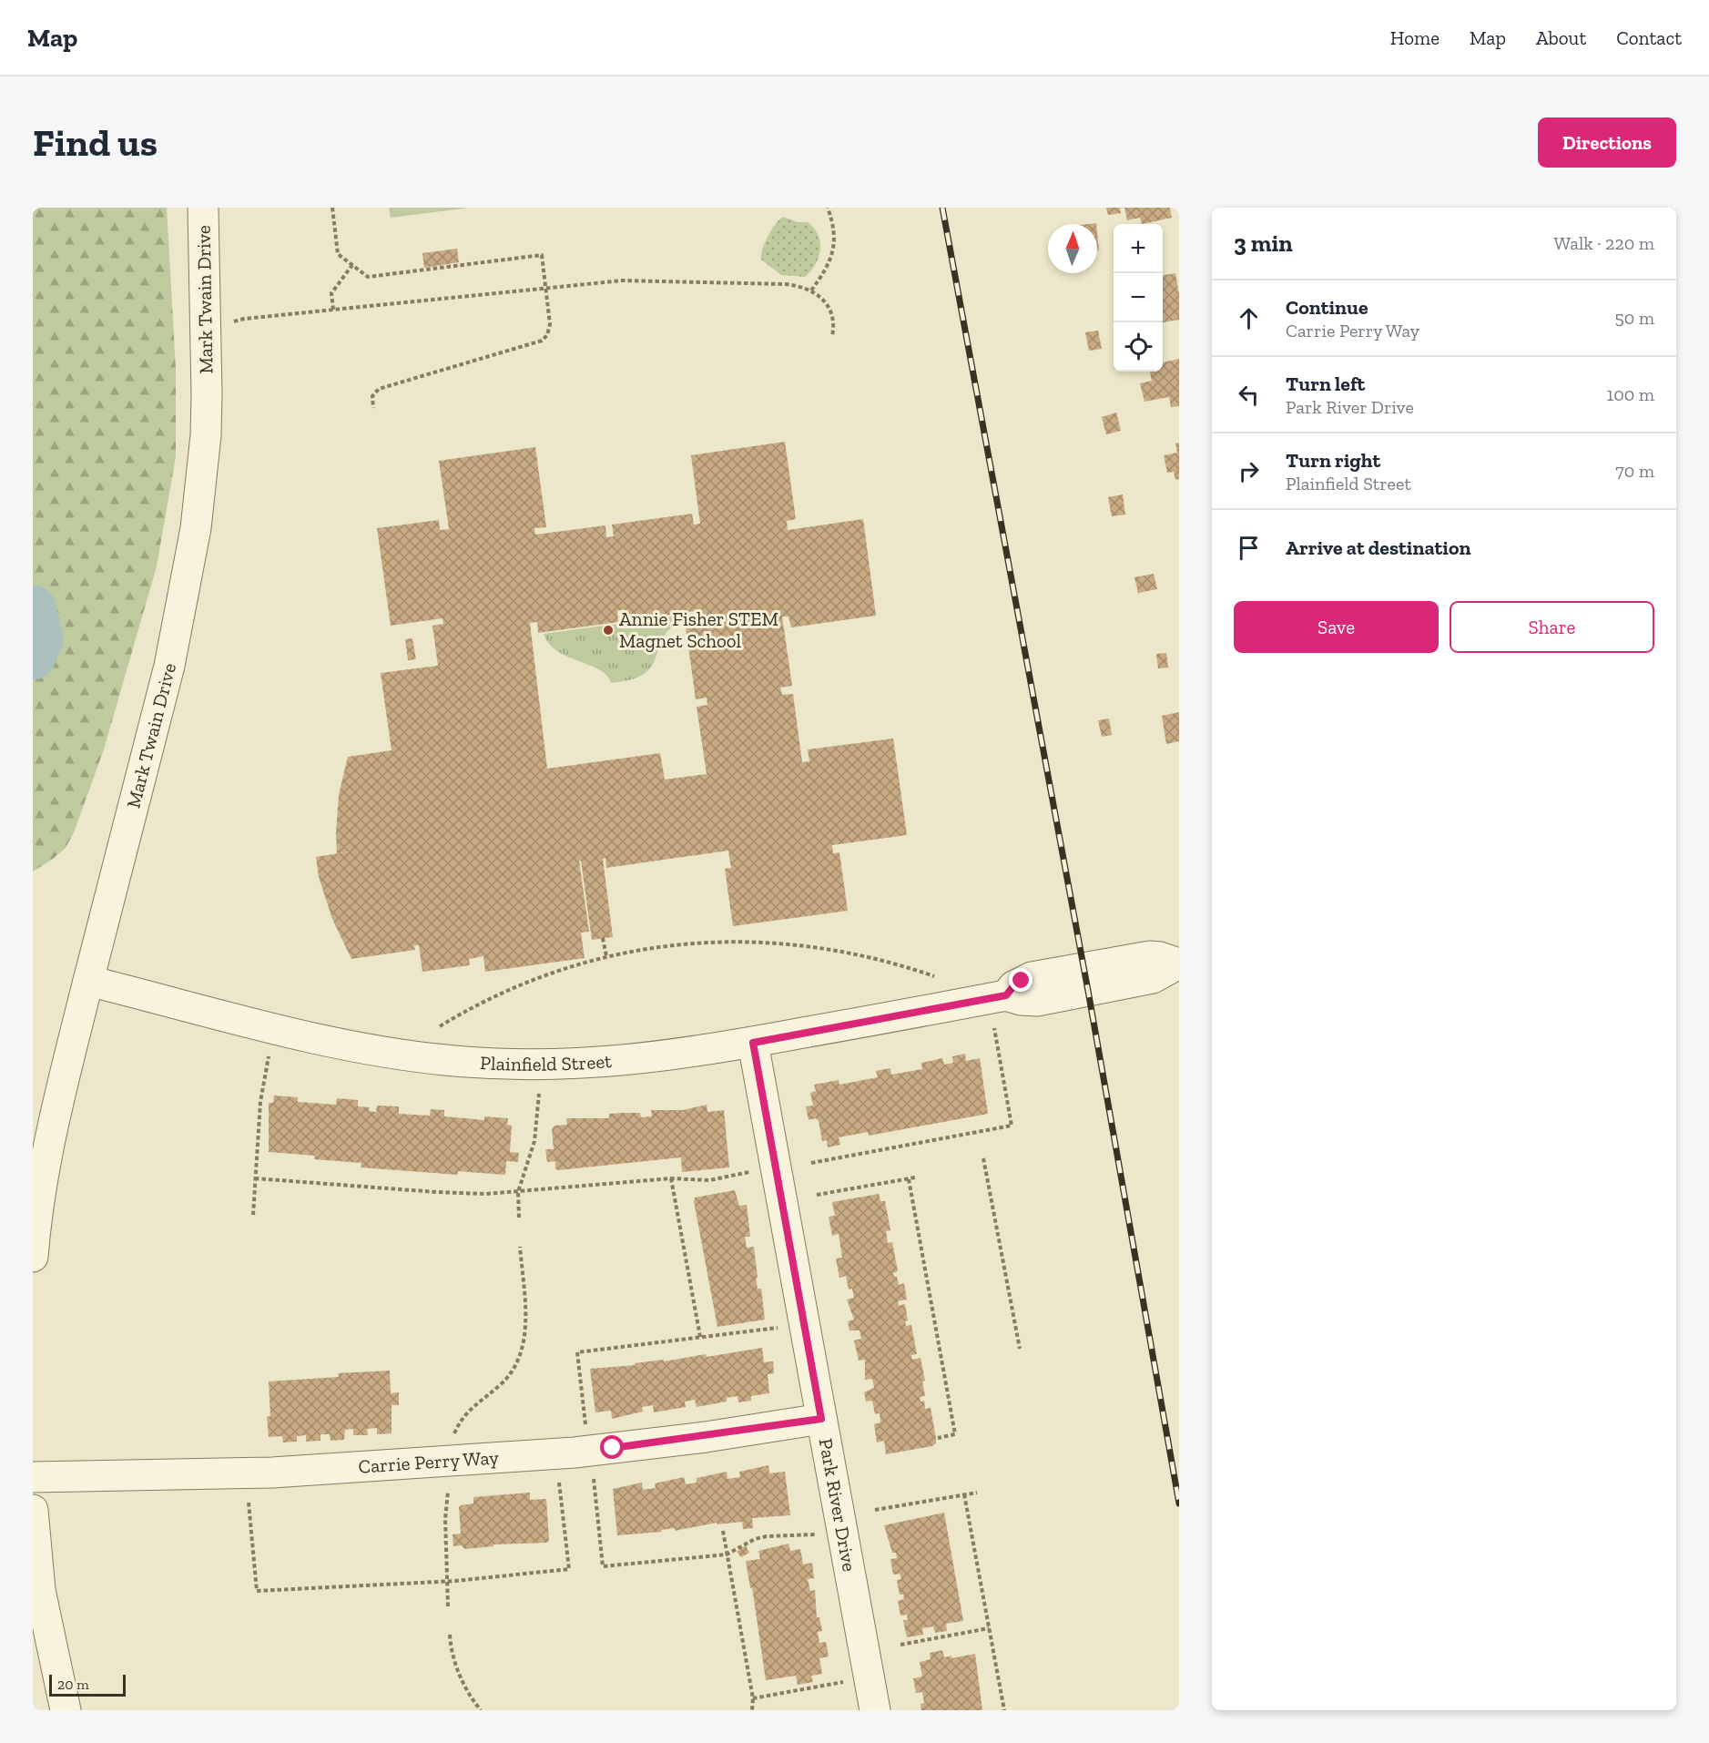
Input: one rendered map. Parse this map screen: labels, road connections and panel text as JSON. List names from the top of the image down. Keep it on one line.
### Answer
{"streets":{"street":["Mark Twain Drive","Plainfield Street","Carrie Perry Way","Park River Drive"]},"crossings":[["Mark Twain Drive","Plainfield Street"],["Plainfield Street","Park River Drive"],["Carrie Perry Way","Park River Drive"]],"places":["Annie Fisher STEM Magnet School"],"scale_bar":"20 m","north":"top","page":{"header":"Map","nav":["Home","Map","About","Contact"],"buttons":["Directions",["Save","Share"]],"title":"Find us","heading":["3 min","Walk · 220 m"],"map_buttons":["+","−"],"list":[["Continue","Carrie Perry Way","50 m"],["Turn left","Park River Drive","100 m"],["Turn right","Plainfield Street","70 m"],"Arrive at destination"],"scale":"20 m"}}
